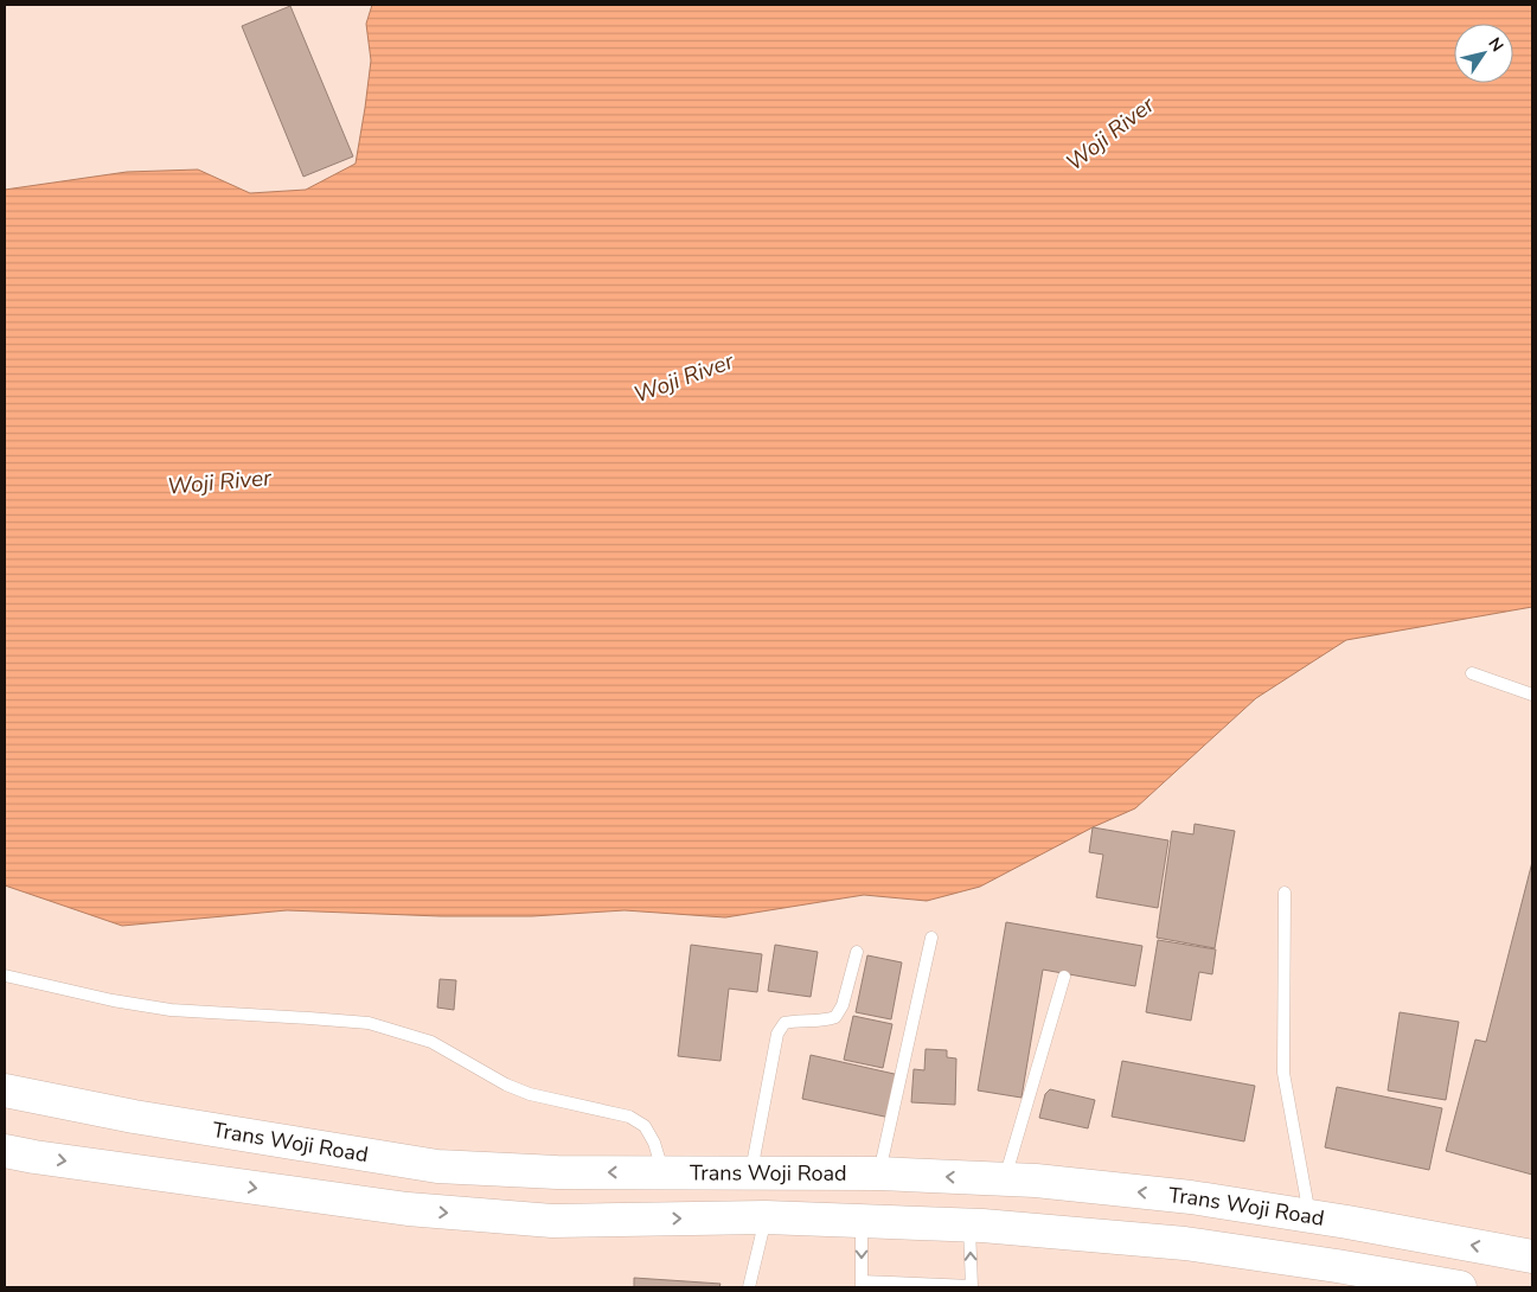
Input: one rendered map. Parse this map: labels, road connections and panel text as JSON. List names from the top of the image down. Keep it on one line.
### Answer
{"streets":{"main road":["Trans Woji Road"]},"water":["Woji River"],"north":"top right"}
